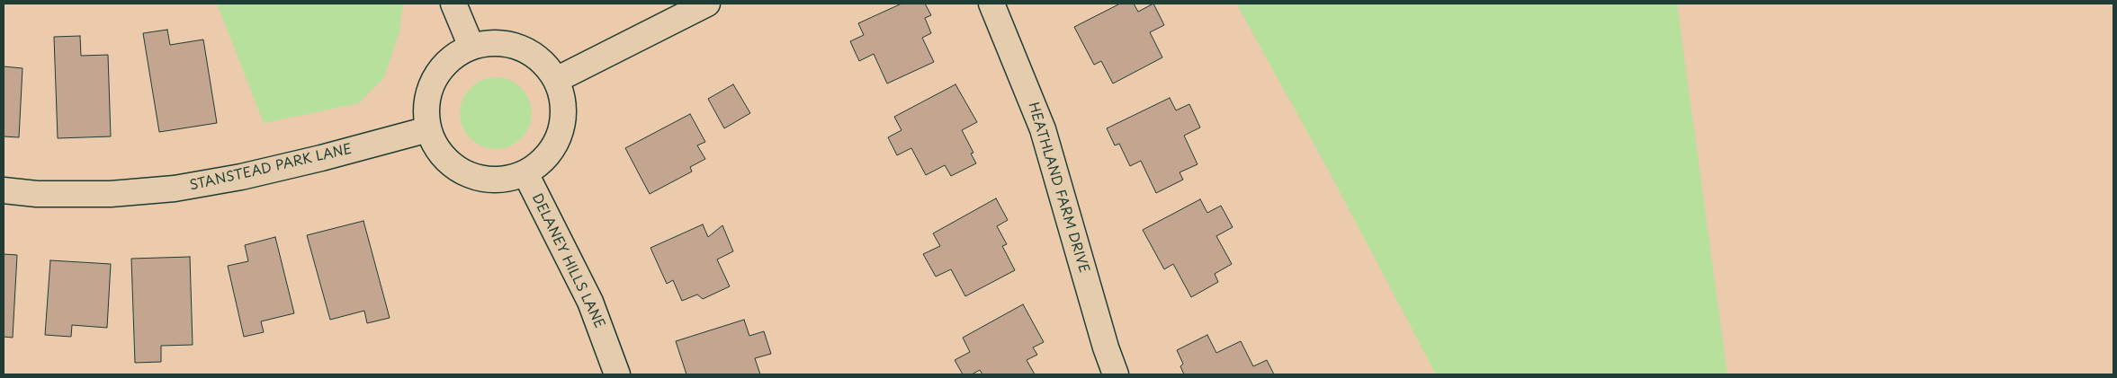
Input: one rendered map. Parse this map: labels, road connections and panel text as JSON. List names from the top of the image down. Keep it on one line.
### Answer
{"streets":{"street":["STANSTEAD PARK LANE","HEATHLAND FARM DRIVE","DELANEY HILLS LANE"]},"crossings":[["STANSTEAD PARK LANE","DELANEY HILLS LANE"]]}
